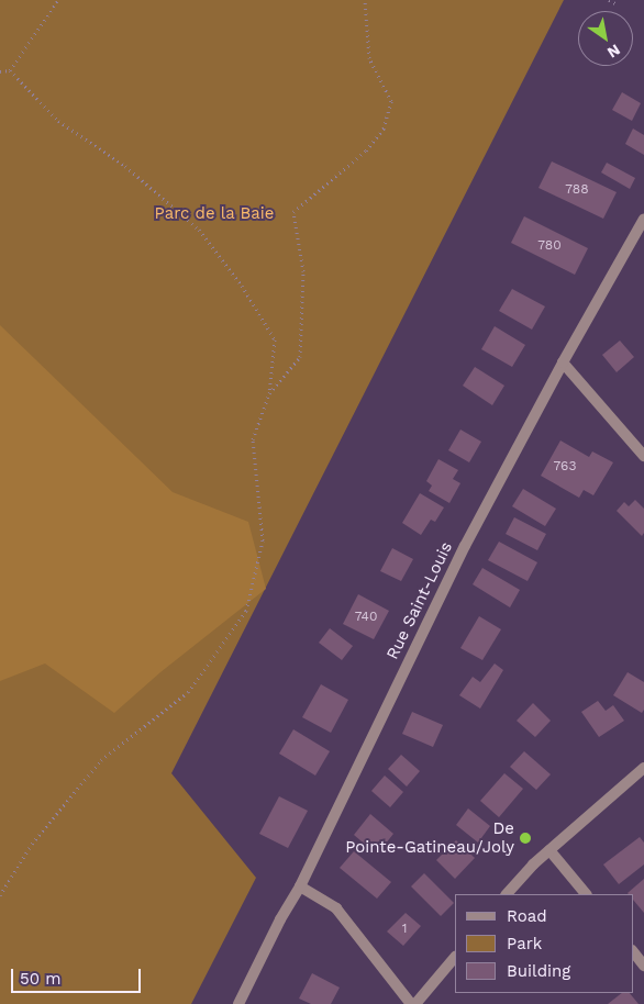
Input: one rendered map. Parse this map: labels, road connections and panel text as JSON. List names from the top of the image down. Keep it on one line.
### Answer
{"streets":{"street":["Rue Saint-Louis"]},"parks":["Parc de la Baie"],"places":["De Pointe-Gatineau/Joly"],"house_numbers":["788","780","763","740","1"],"legend":["Road","Park","Building"],"scale_bar":"50 m","north":"bottom right"}
